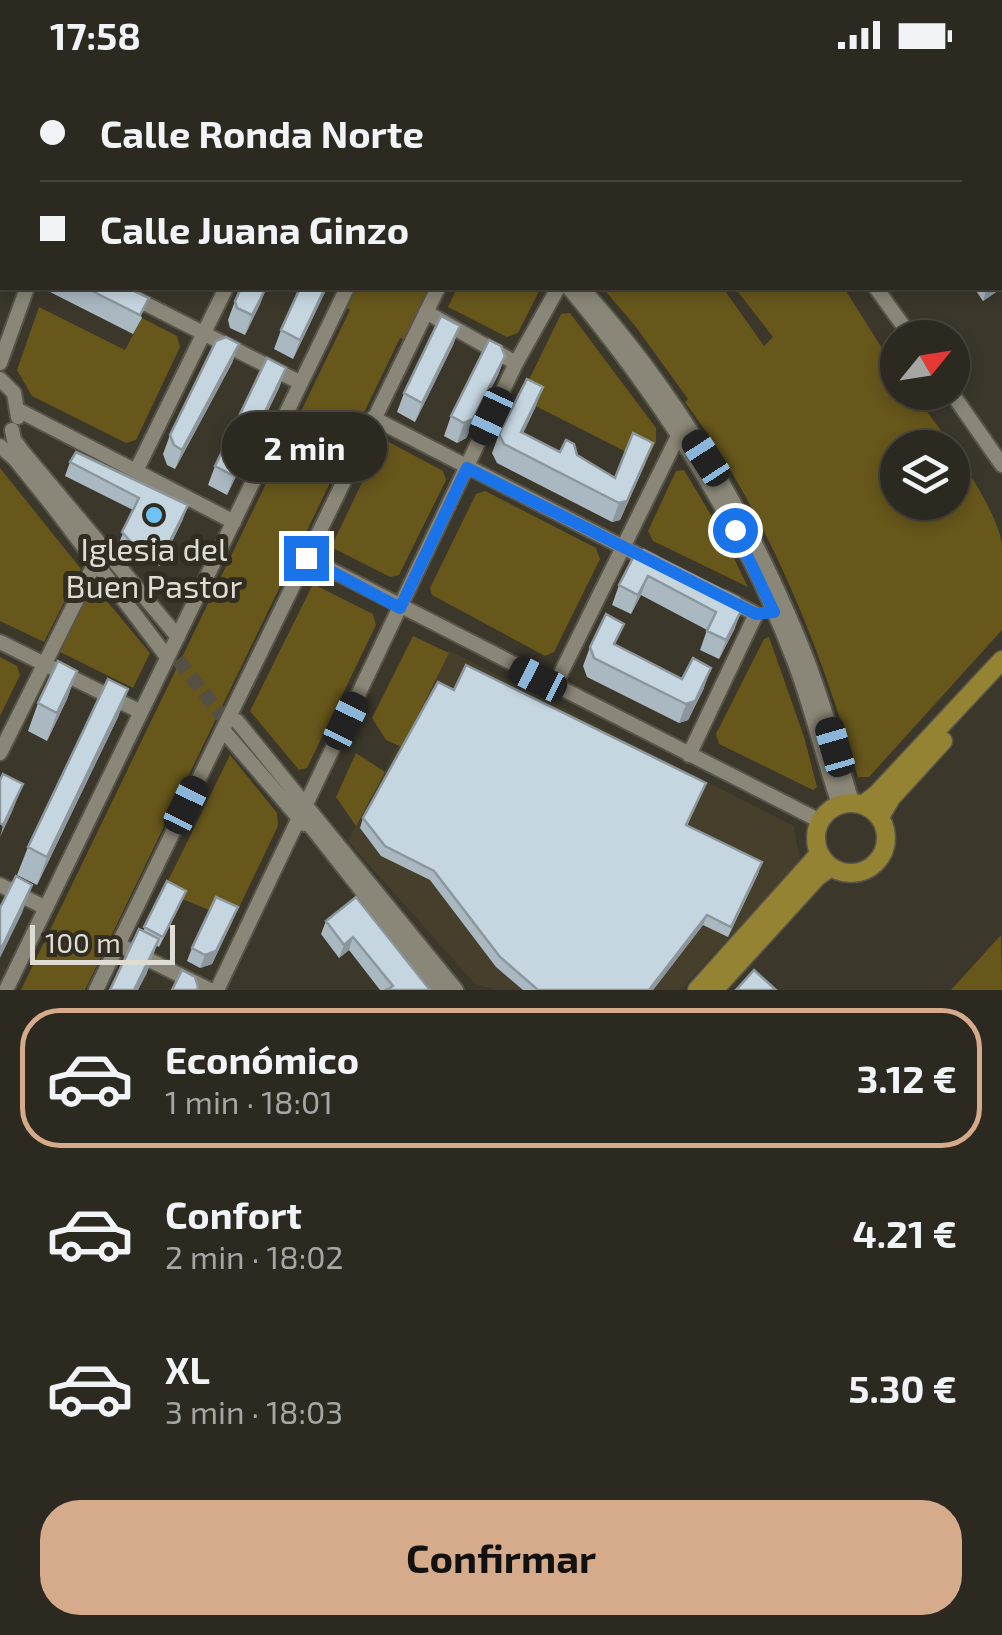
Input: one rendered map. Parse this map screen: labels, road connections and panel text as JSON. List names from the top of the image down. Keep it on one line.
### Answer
{"places":["Iglesia del Buen Pastor"],"scale_bar":"100 m","north":"top right","page":{"status":"17:58","banner":["Calle Ronda Norte","Calle Juana Ginzo"],"bubble":"2 min","scale":"100 m","list":[{"name":"Económico","note":"1 min · 18:01","value":"3.12 €"},{"name":"Confort","note":"2 min · 18:02","value":"4.21 €"},{"name":"XL","note":"3 min · 18:03","value":"5.30 €"}],"buttons":"Confirmar"}}
